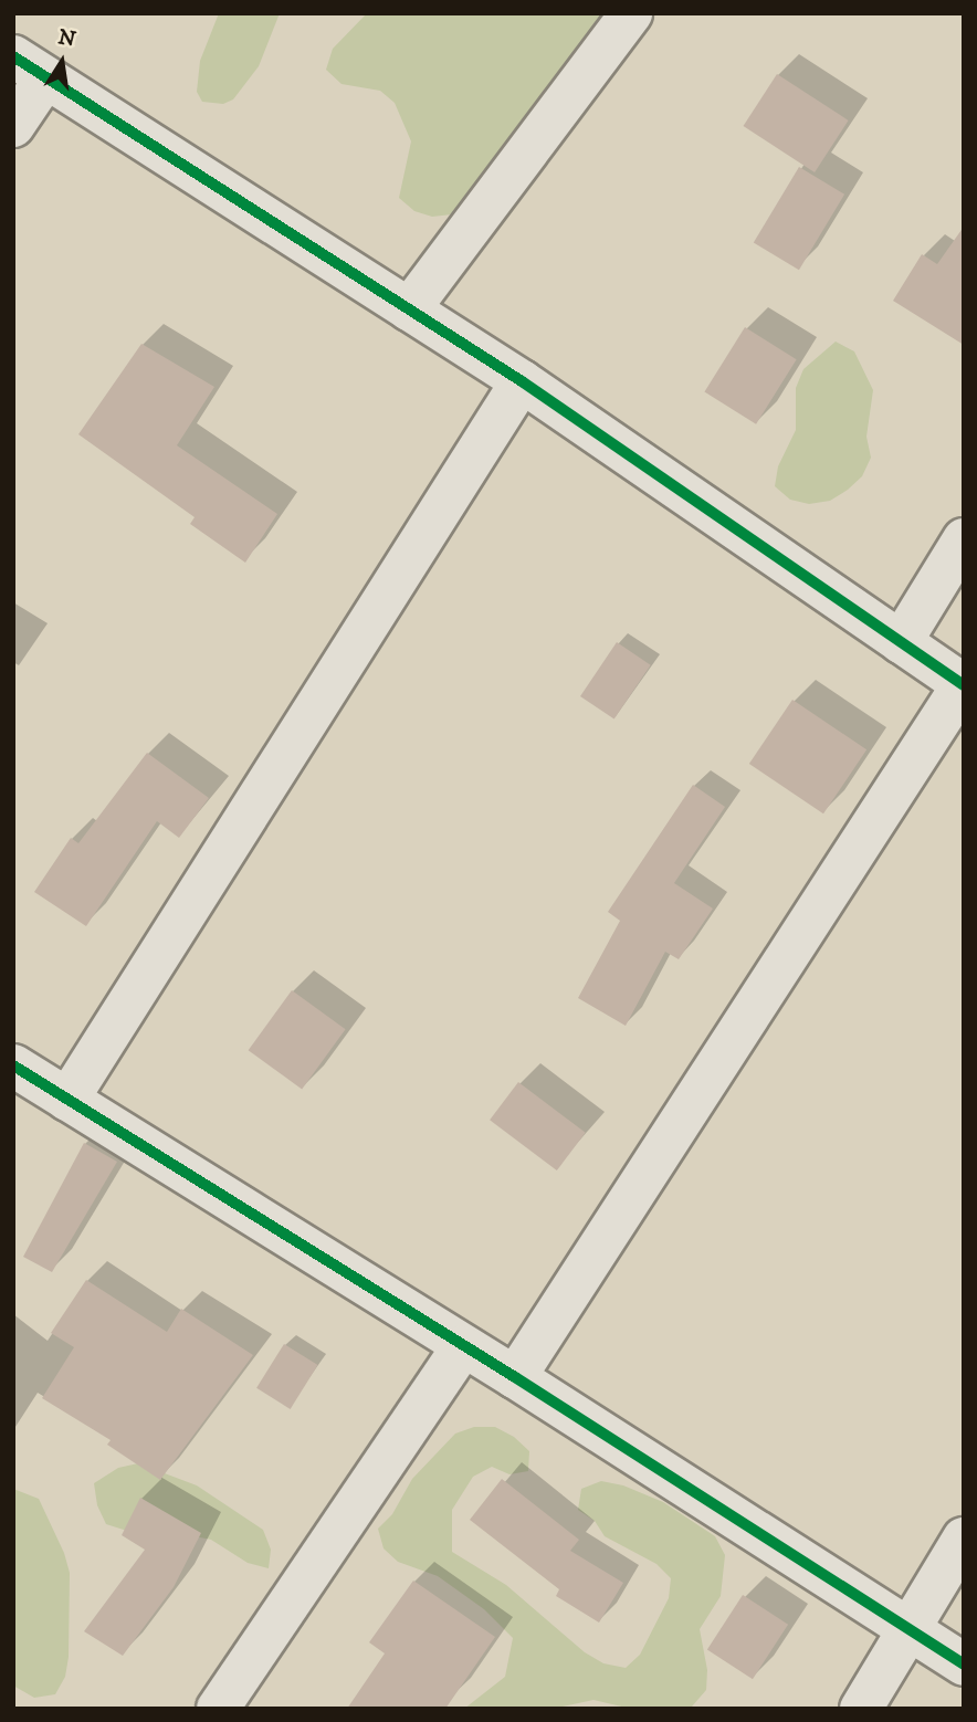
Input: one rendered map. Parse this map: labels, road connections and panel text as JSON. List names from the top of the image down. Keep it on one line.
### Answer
{"north":"top"}
